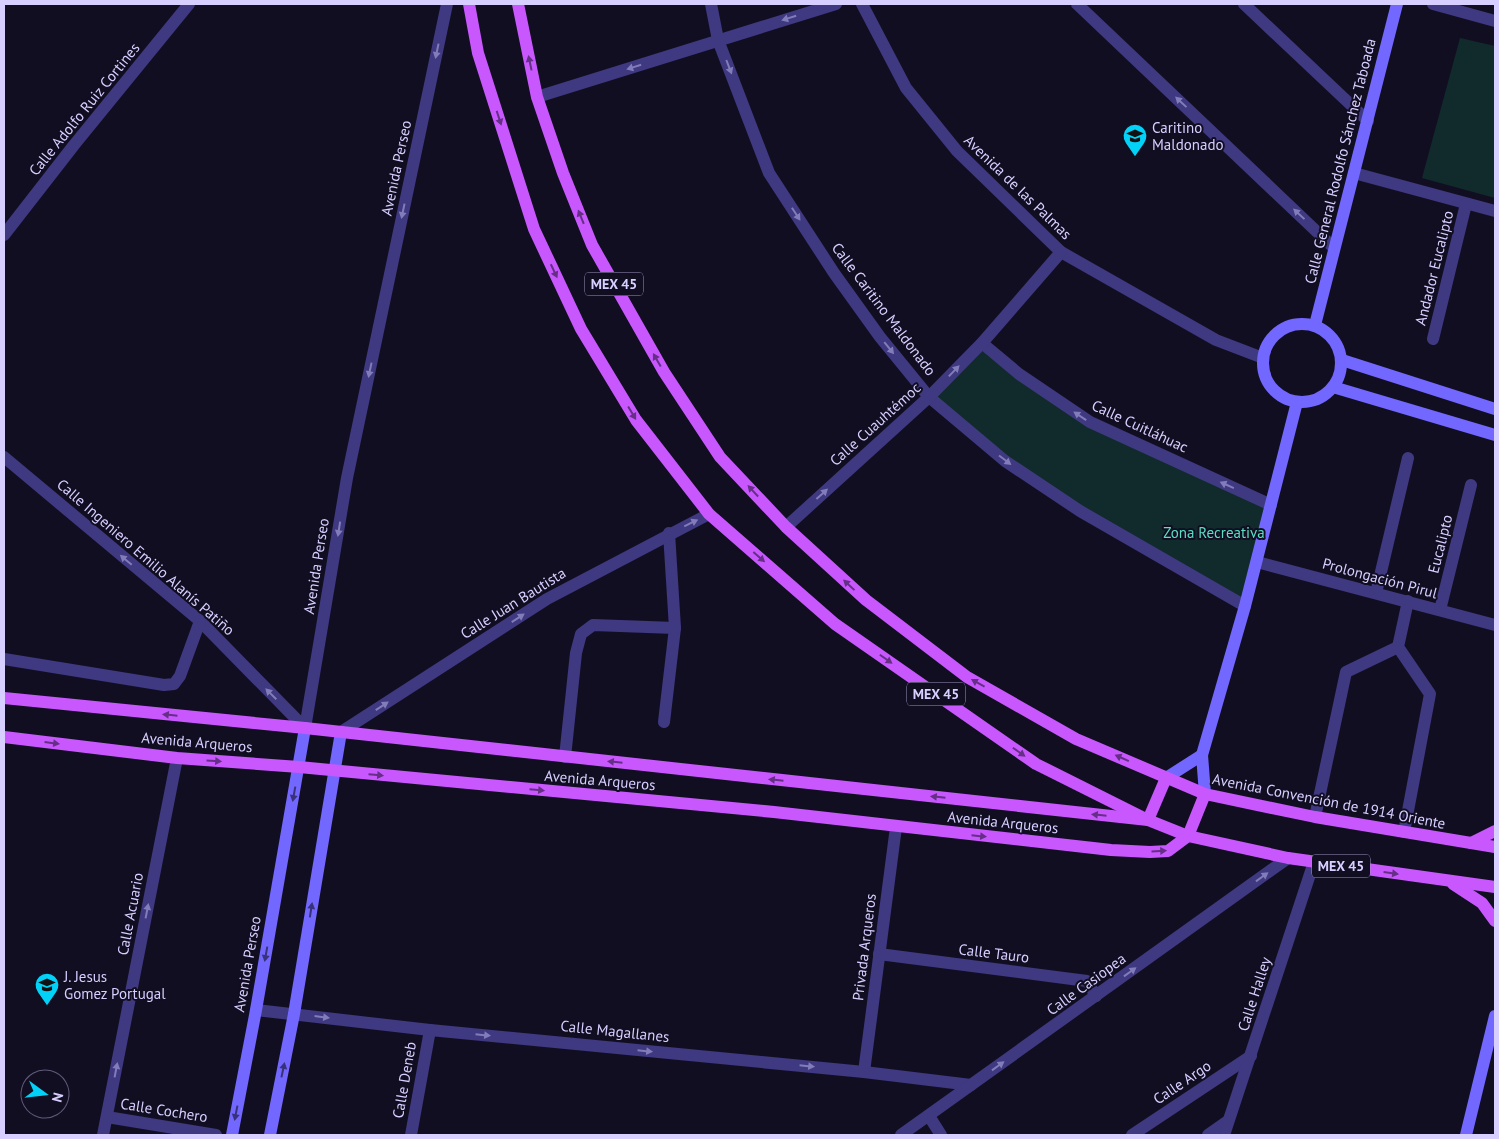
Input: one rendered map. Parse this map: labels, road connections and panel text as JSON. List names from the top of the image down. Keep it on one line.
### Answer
{"streets":{"main road":["MEX 45","Avenida Arqueros","Avenida Convención de 1914 Oriente"],"street":["Calle Adolfo Ruiz Cortines","Calle General Rodolfo Sánchez Taboada","Avenida Perseo","Avenida de las Palmas","Andador Eucalipto","Calle Caritino Maldonado","Calle Cuauhtémoc","Calle Cuitláhuac","Eucalipto","Calle Ingeniero Emilio Alanís Patiño","Prolongación Pirul","Calle Juan Bautista","Calle Acuario","Privada Arqueros","Calle Tauro","Calle Casiopea","Calle Halley","Calle Magallanes","Calle Deneb","Calle Argo","Calle Cochero"]},"crossings":[["Calle General Rodolfo Sánchez Taboada","Avenida de las Palmas"],["Avenida Perseo","Calle Ingeniero Emilio Alanís Patiño"],["Avenida Perseo","Avenida Arqueros"],["Avenida Perseo","Calle Magallanes"],["Avenida de las Palmas","Calle Cuauhtémoc"],["MEX 45","Calle Juan Bautista"],["MEX 45","Avenida Arqueros"],["MEX 45","Calle Casiopea"],["MEX 45","Calle Halley"],["Calle Caritino Maldonado","Calle Cuauhtémoc"],["Calle Cuauhtémoc","Calle Cuitláhuac"],["Calle Cuauhtémoc","Avenida Convención de 1914 Oriente"],["Eucalipto","Prolongación Pirul"],["Calle Ingeniero Emilio Alanís Patiño","Avenida Arqueros"],["Calle Juan Bautista","Avenida Arqueros"],["Avenida Arqueros","Calle Acuario"],["Avenida Arqueros","Privada Arqueros"],["Calle Acuario","Calle Cochero"],["Privada Arqueros","Calle Tauro"],["Privada Arqueros","Calle Magallanes"],["Calle Tauro","Calle Casiopea"],["Calle Casiopea","Calle Magallanes"],["Calle Halley","Calle Argo"],["Calle Magallanes","Calle Deneb"]],"one_way":["Calle Caritino Maldonado","Calle Cuauhtémoc","Calle Cuitláhuac","Calle Ingeniero Emilio Alanís Patiño","Calle Juan Bautista","Calle Acuario","Calle Casiopea","Calle Magallanes"],"parks":["Zona Recreativa"],"places":{"school or university":["Caritino Maldonado","J. Jesus Gomez Portugal"]},"north":"right"}
